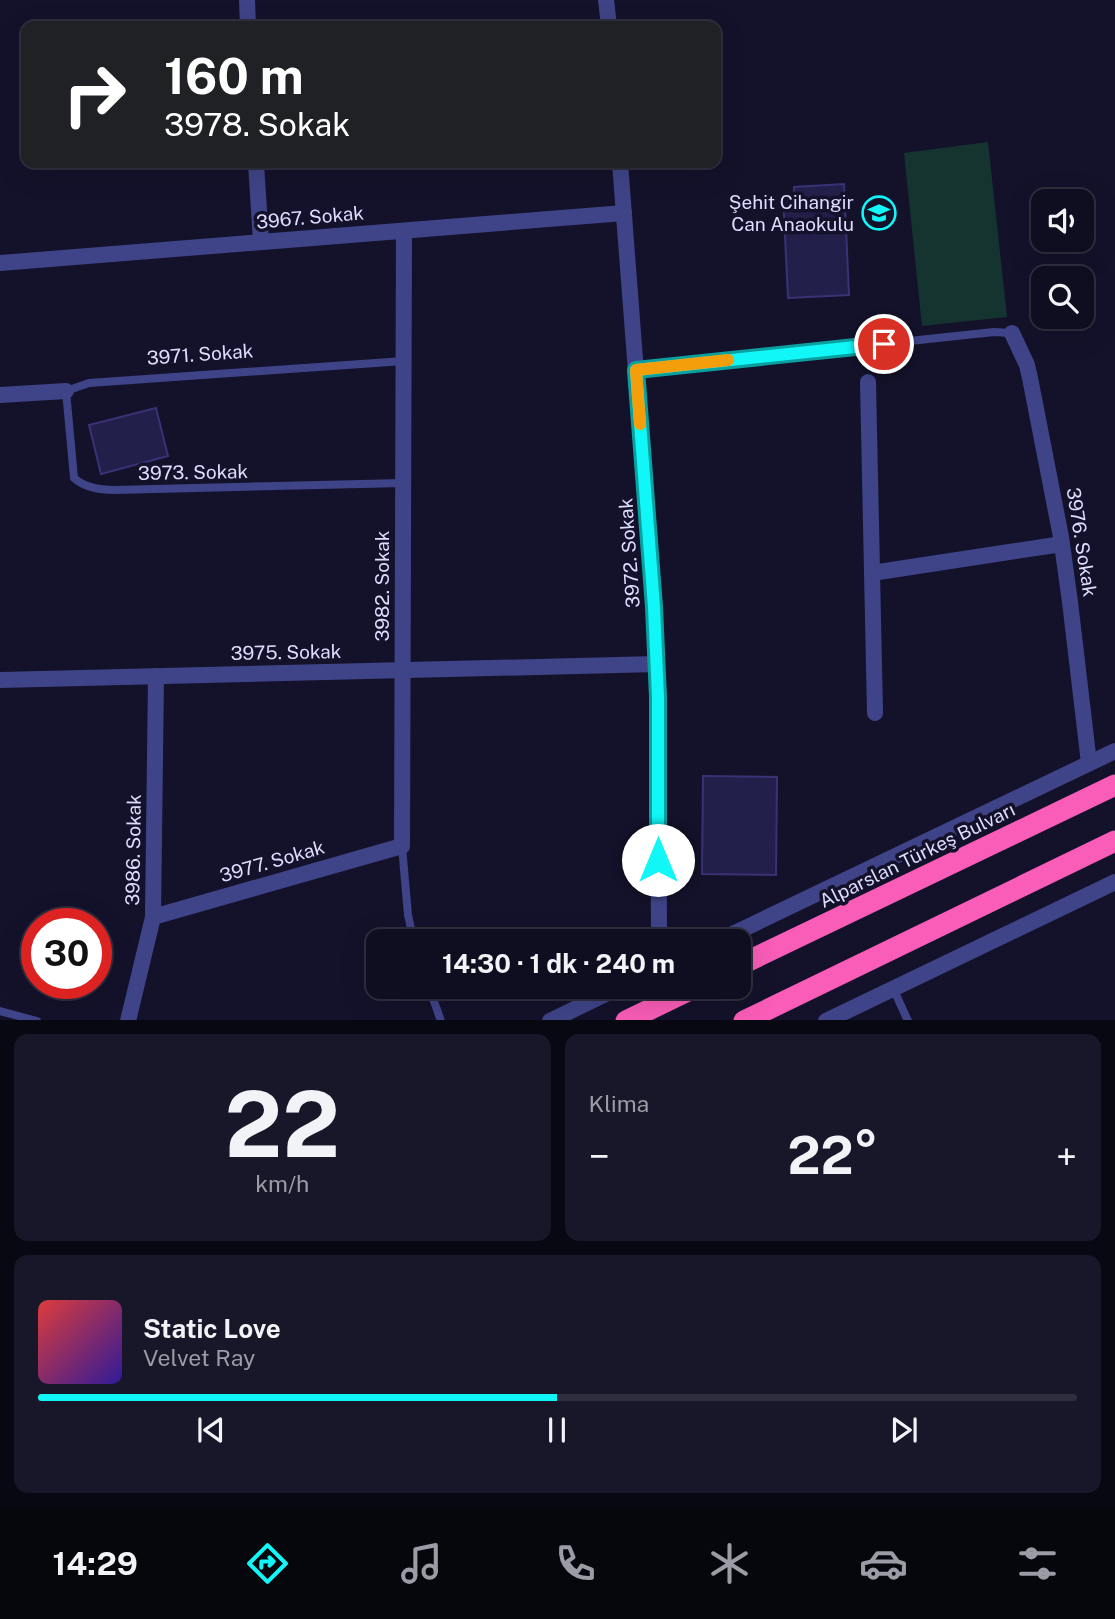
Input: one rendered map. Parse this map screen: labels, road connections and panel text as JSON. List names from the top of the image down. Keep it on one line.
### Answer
{"streets":{"highway":["Alparslan Türkeş Bulvarı"],"street":["3967. Sokak","3971. Sokak","3976. Sokak","3972. Sokak","3982. Sokak","3975. Sokak","3986. Sokak","3977. Sokak"],"lane":["3973. Sokak"]},"crossings":[["3967. Sokak","3972. Sokak"],["3967. Sokak","3982. Sokak"],["3971. Sokak","3973. Sokak"],["3971. Sokak","3982. Sokak"],["3973. Sokak","3982. Sokak"],["3972. Sokak","3975. Sokak"],["3982. Sokak","3975. Sokak"],["3982. Sokak","3977. Sokak"],["3975. Sokak","3986. Sokak"],["3986. Sokak","3977. Sokak"]],"places":{"school or university":["Şehit Cihangir Can Anaokulu"]},"page":{"turn":["160 m","3978. Sokak"],"limit":"30","trip":"14:30 · 1 dk · 240 m","tile":[["22","km/h"],"Klima"],"heat":["−","22°","+"],"song":["Static Love","Velvet Ray"],"tabs":"14:29"}}
